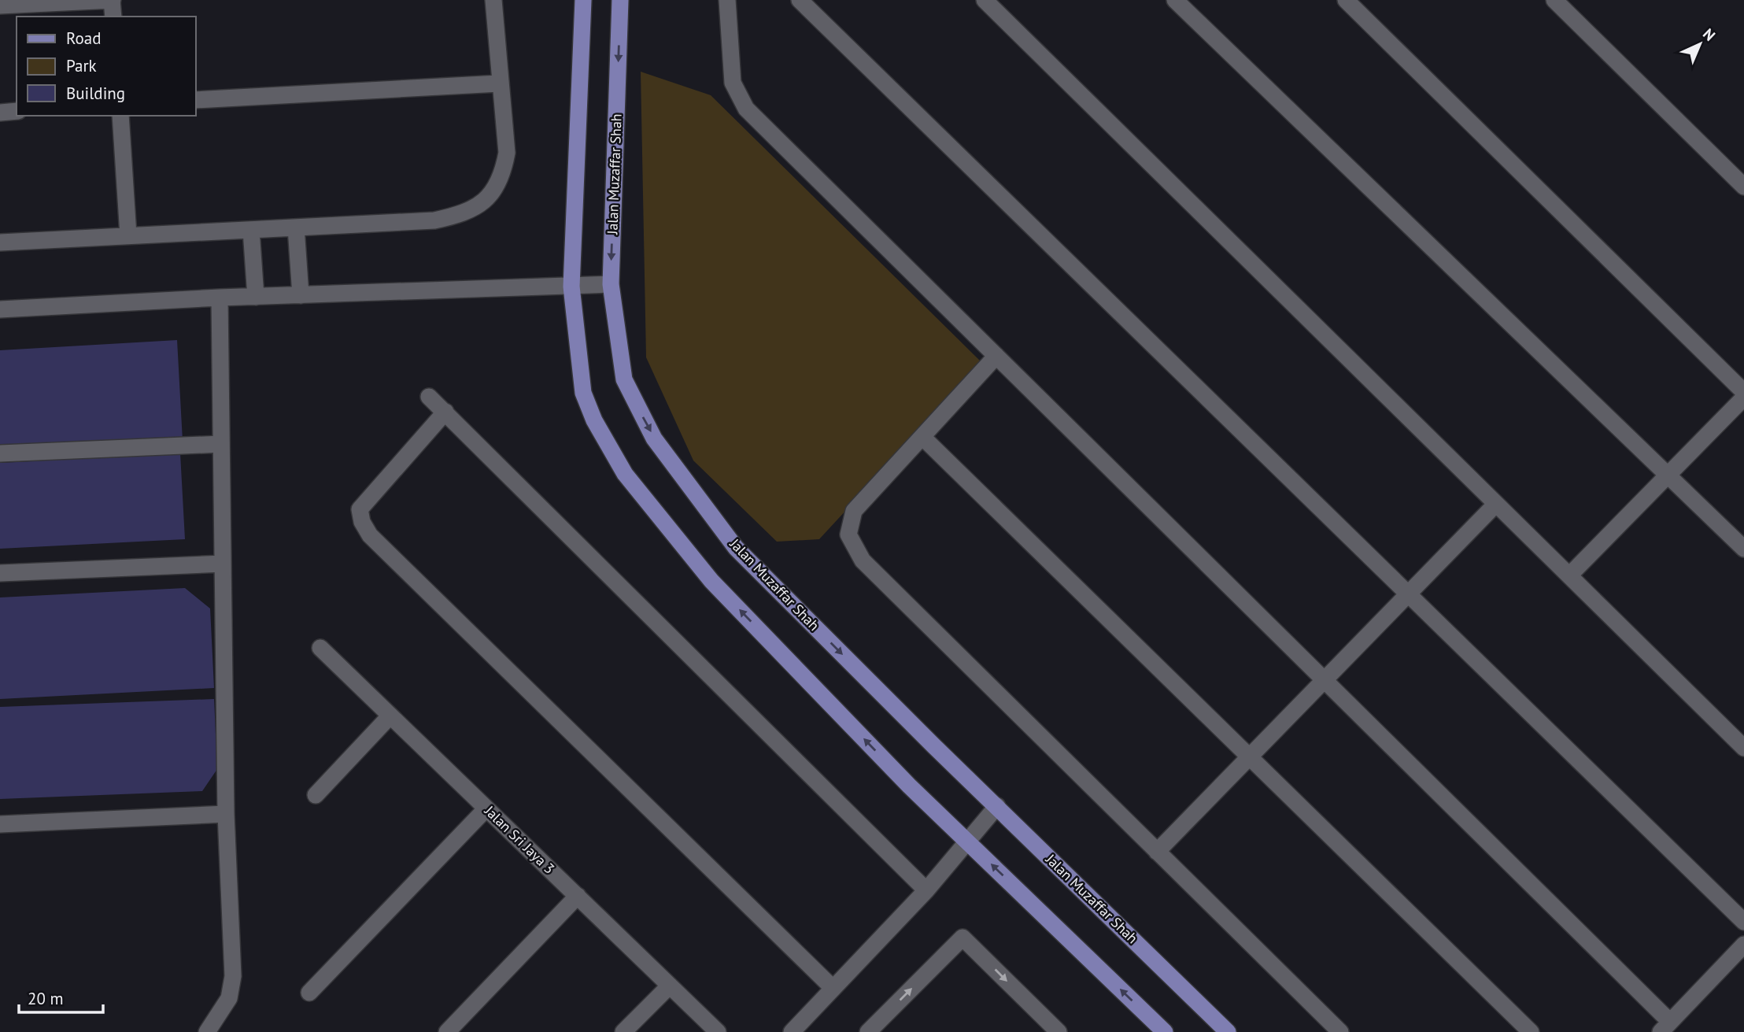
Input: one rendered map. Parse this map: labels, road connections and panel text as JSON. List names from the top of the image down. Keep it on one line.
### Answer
{"streets":{"main road":["Jalan Muzaffar Shah"],"street":["Jalan Sri Jaya 3"]},"legend":["Road","Park","Building"],"scale_bar":"20 m","north":"top right"}
